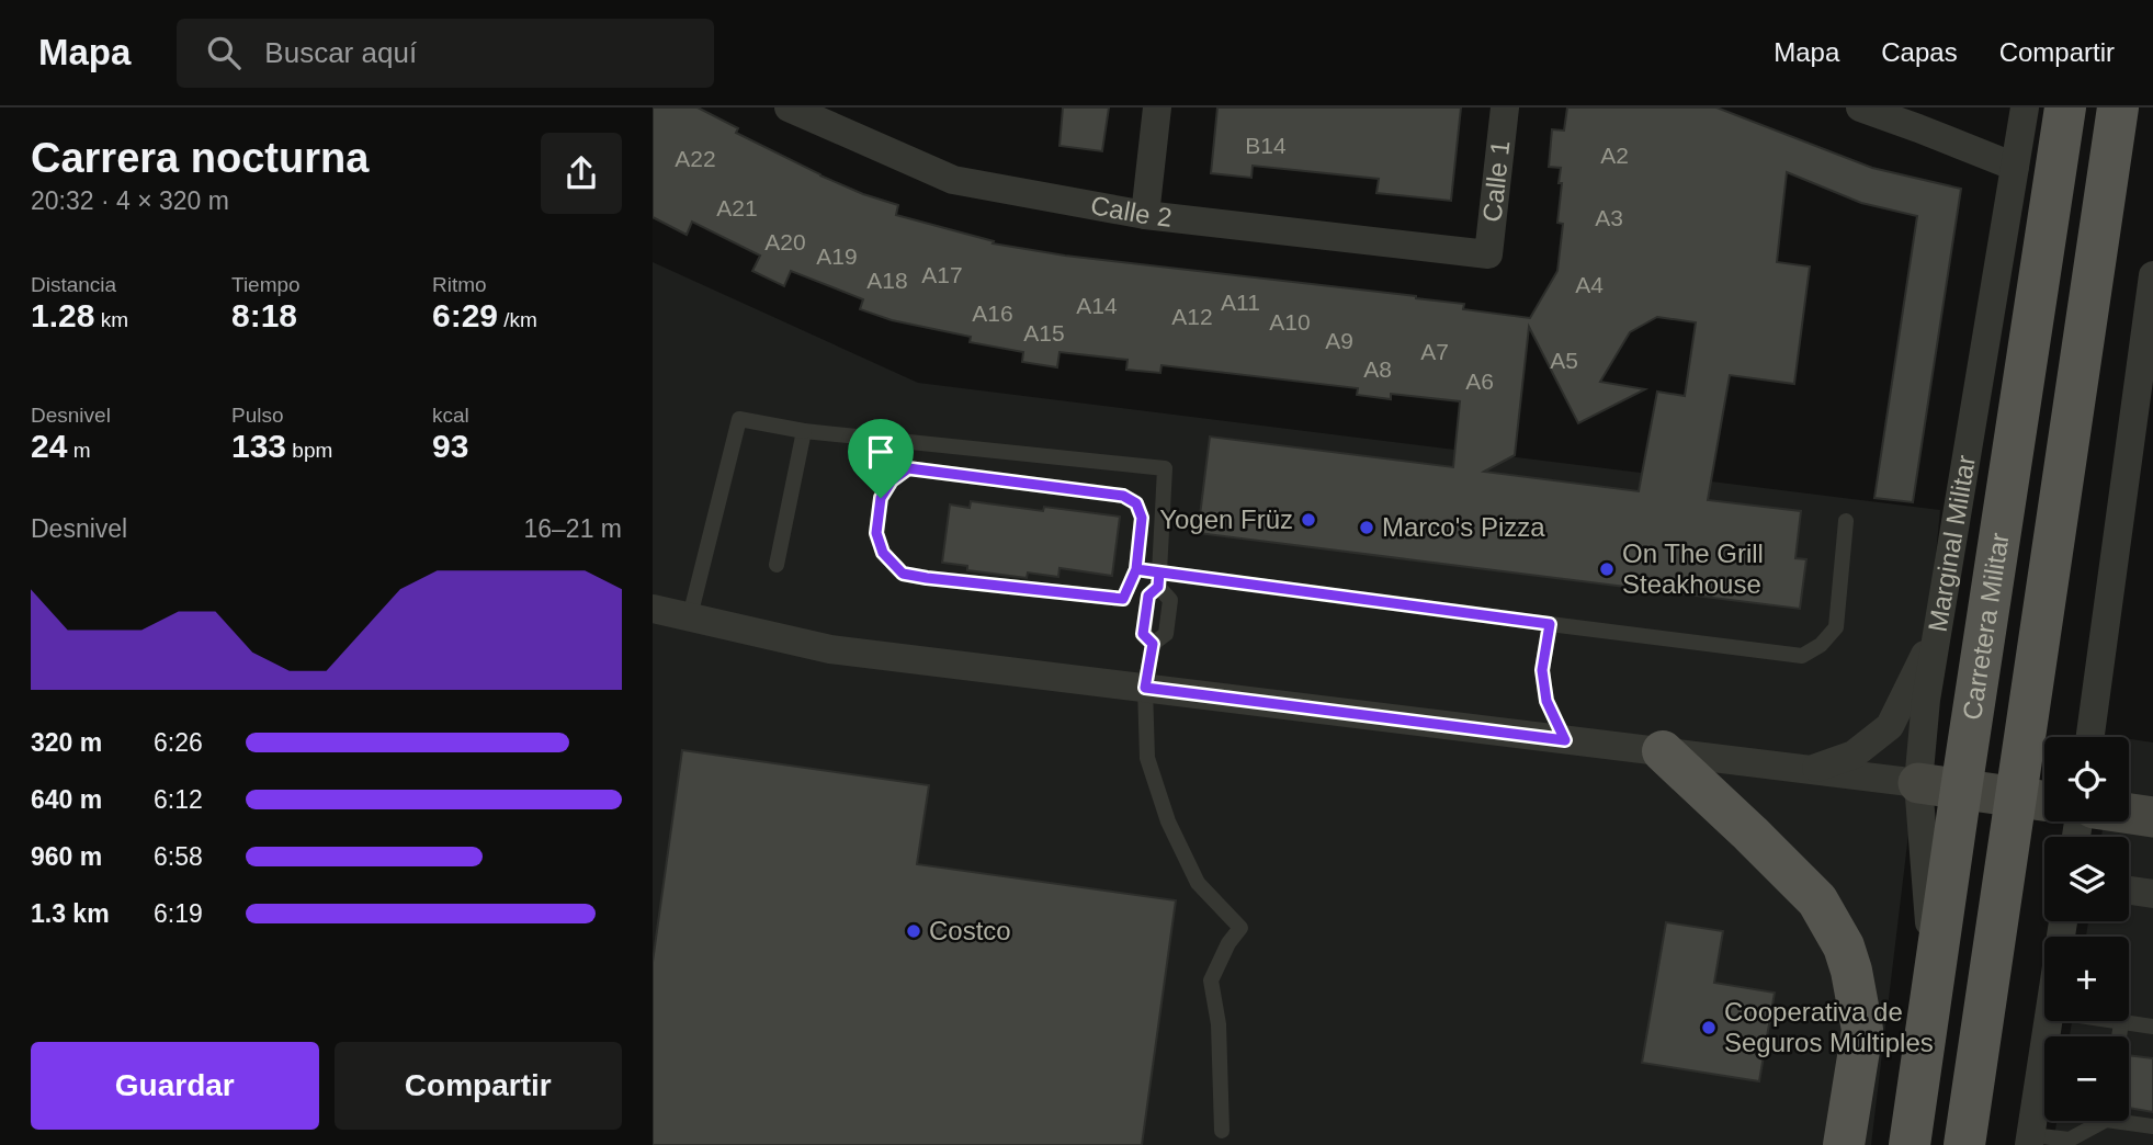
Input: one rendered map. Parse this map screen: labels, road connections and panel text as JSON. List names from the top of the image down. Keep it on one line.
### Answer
{"streets":{"main road":["Carretera Militar"],"street":["Calle 1","Calle 2","Marginal Militar"]},"crossings":[["Calle 1","Calle 2"],["Marginal Militar","Carretera Militar"]],"places":["Yogen Früz","Marco's Pizza","On The Grill Steakhouse","Costco","Cooperativa de Seguros Múltiples"],"house_numbers":["B14","A2","A22","A21","A3","A20","A19","A17","A18","A4","A11","A14","A16","A12","A10","A15","A9","A7","A5","A8","A6"],"page":{"header":"Mapa","search":"Buscar aquí","nav":["Mapa","Capas","Compartir"],"heading":["Carrera nocturna","20:32 · 4 × 320 m"],"stats":[["Distancia","1.28 km"],["Tiempo","8:18"],["Ritmo","6:29 /km"],["Desnivel","24 m"],["Pulso","133 bpm"],["kcal","93"]],"chart":["Desnivel","16–21 m"],"list":[{"name":"320 m","note":"6:26"},{"name":"640 m","note":"6:12"},{"name":"960 m","note":"6:58"},{"name":"1.3 km","note":"6:19"}],"map_buttons":["+","−"],"buttons":["Guardar","Compartir"]}}
